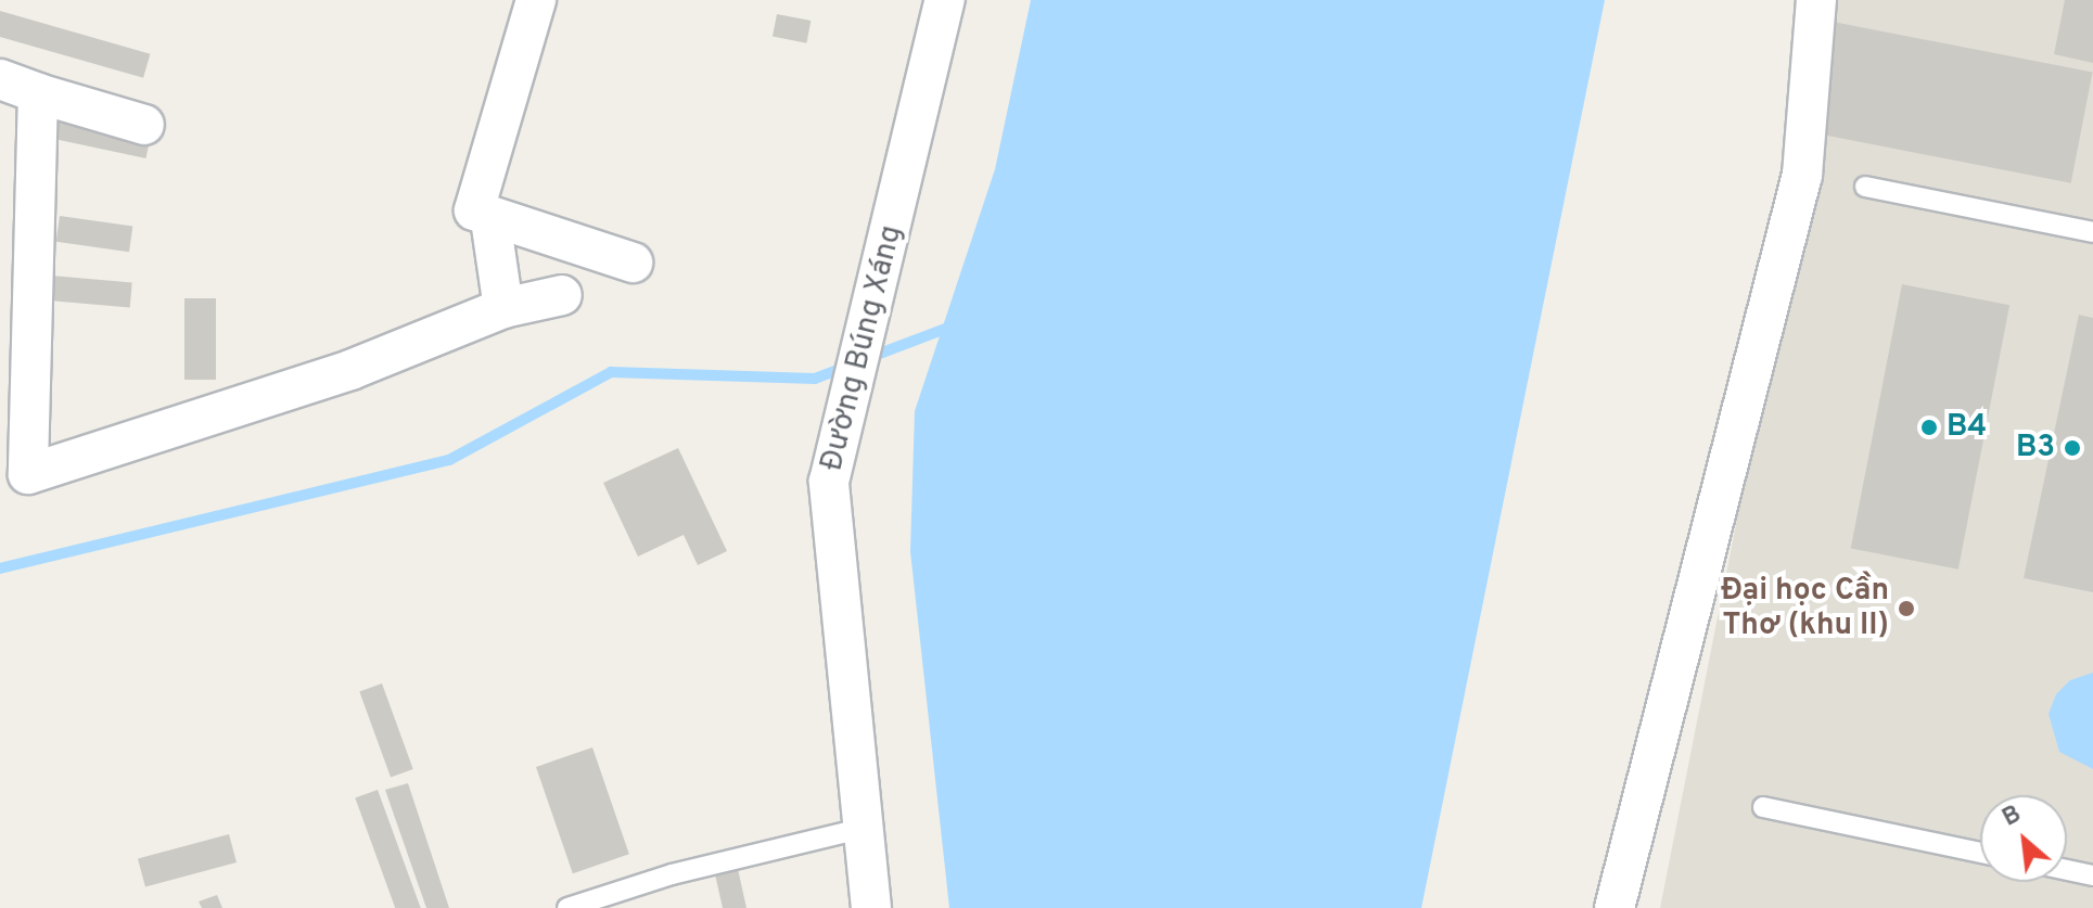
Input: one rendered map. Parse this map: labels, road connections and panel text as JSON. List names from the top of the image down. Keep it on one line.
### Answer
{"streets":{"street":["Đường Búng Xáng"]},"places":["B4","B3","Đại học Cần Thơ (khu II)"],"north":"top left"}
